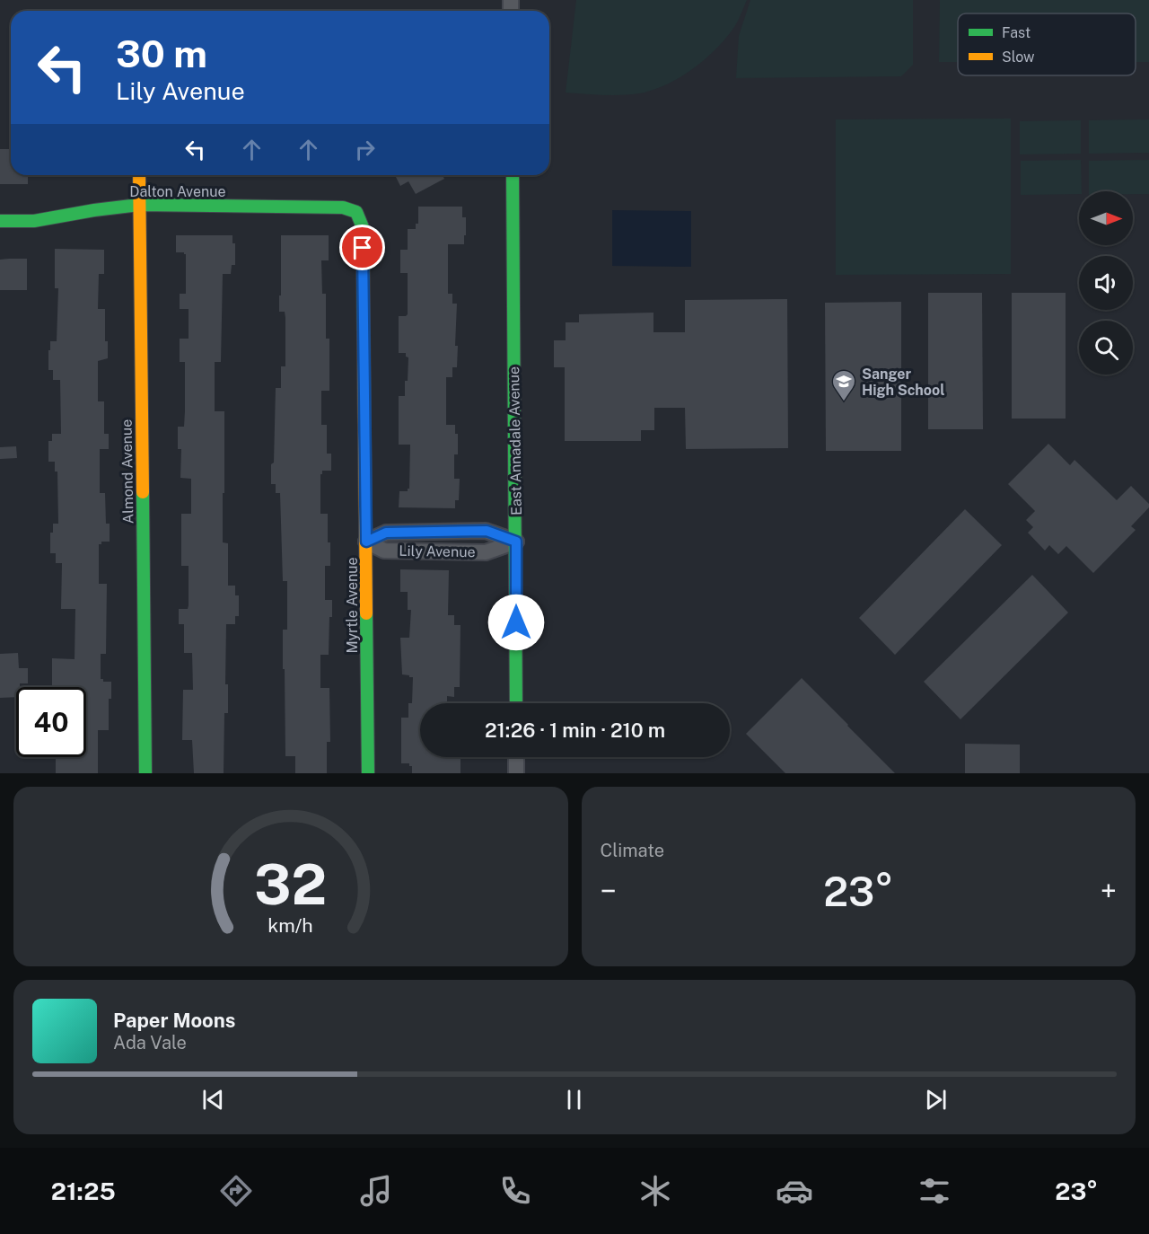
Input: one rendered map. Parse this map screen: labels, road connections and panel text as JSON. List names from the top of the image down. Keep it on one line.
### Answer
{"streets":{"street":["Dalton Avenue","East Annadale Avenue","Almond Avenue","Lily Avenue","Myrtle Avenue"]},"crossings":[["Dalton Avenue","Almond Avenue"],["Dalton Avenue","Myrtle Avenue"],["East Annadale Avenue","Lily Avenue"],["Lily Avenue","Myrtle Avenue"]],"places":{"school or university":["Sanger High School"]},"legend":["Fast","Slow"],"north":"right","page":{"turn":["30 m","Lily Avenue"],"limit":"40","trip":"21:26 · 1 min · 210 m","tile":"Climate","heat":["−","23°","+"],"song":["Paper Moons","Ada Vale"],"tabs":["21:25","23°"],"gauge":["32","km/h"]}}
